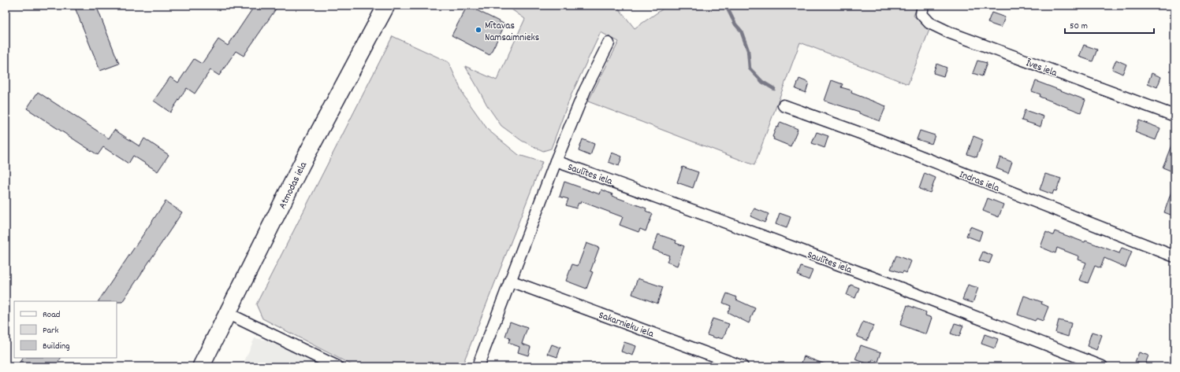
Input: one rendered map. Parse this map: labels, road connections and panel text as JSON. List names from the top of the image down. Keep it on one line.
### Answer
{"streets":{"main road":["Atmodas iela"],"street":["Īves iela","Saulītes iela","Indras iela","Sakarnieku iela"]},"places":["Mītavas Namsaimnieks"],"legend":["Road","Park","Building"],"scale_bar":"50 m"}
